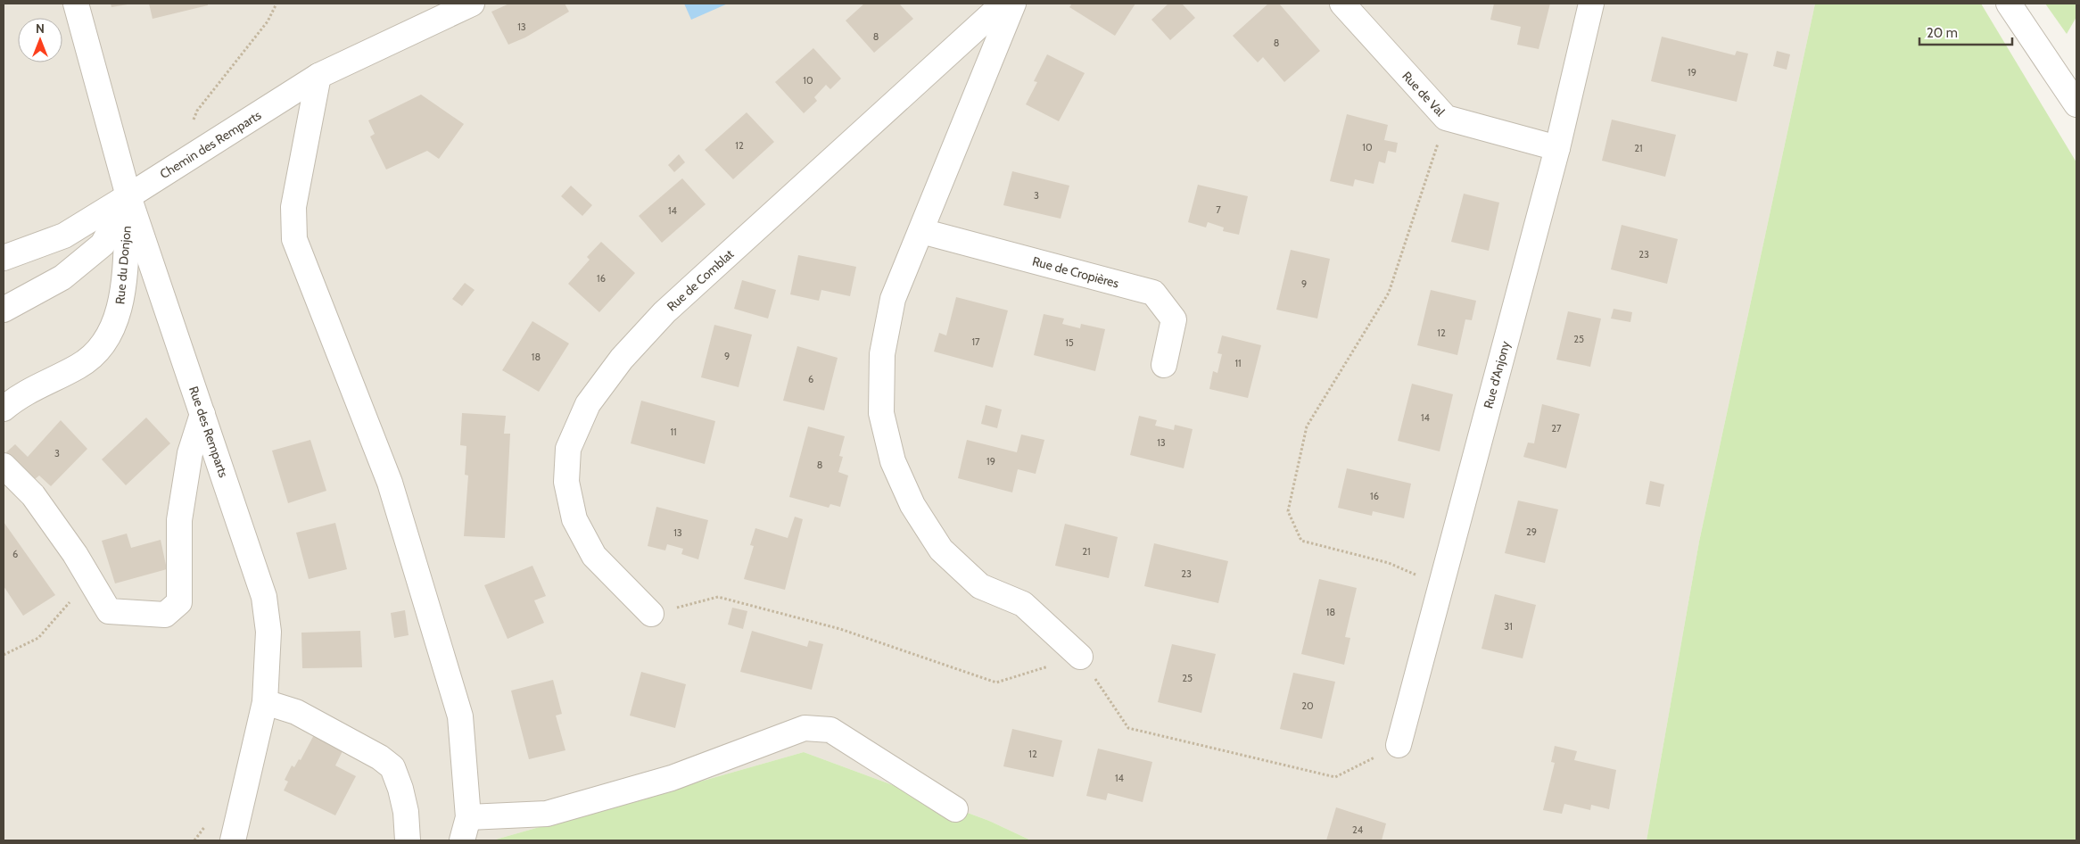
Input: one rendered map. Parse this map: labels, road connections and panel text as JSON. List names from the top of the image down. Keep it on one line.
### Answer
{"streets":{"street":["Rue de Val","Chemin des Remparts","Rue du Donjon","Rue de Cropières","Rue de Comblat","Rue d'Anjony","Rue des Remparts"]},"crossings":[["Rue de Val","Rue d'Anjony"],["Chemin des Remparts","Rue du Donjon"],["Chemin des Remparts","Rue des Remparts"],["Rue du Donjon","Rue des Remparts"]],"house_numbers":["13","8","8","19","10","12","10","21","3","7","14","23","16","9","12","25","17","15","9","18","11","6","14","27","11","13","3","19","8","16","29","13","21","6","23","18","31","25","20","12","14","24"],"scale_bar":"20 m","north":"top"}
